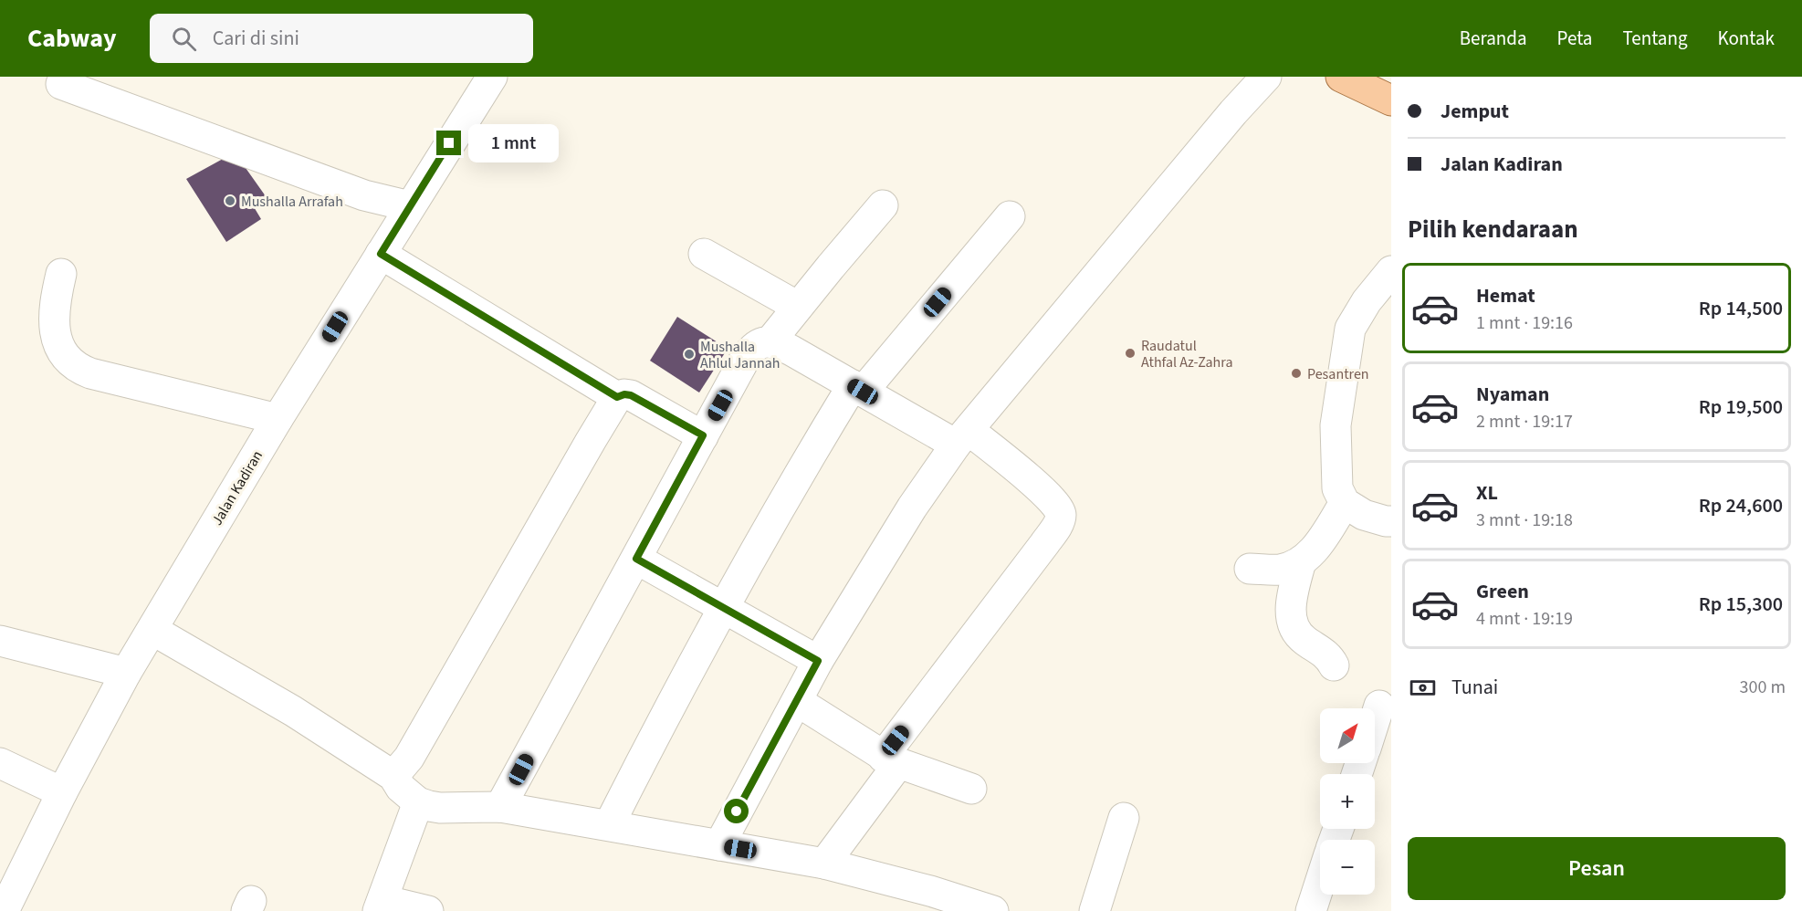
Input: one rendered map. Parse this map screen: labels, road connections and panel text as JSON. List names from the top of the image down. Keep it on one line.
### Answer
{"streets":{"street":["Jalan Kadiran"]},"places":["Mushalla Arrafah","Raudatul Athfal Az-Zahra","Mushalla Ahlul Jannah","Pesantren"],"north":"top right","page":{"header":"Cabway","search":"Cari di sini","nav":["Beranda","Peta","Tentang","Kontak"],"banner":["Jemput","Jalan Kadiran"],"bubble":"1 mnt","heading":"Pilih kendaraan","list":[{"name":"Hemat","note":"1 mnt · 19:16","value":"Rp 14,500"},{"name":"Nyaman","note":"2 mnt · 19:17","value":"Rp 19,500"},{"name":"XL","note":"3 mnt · 19:18","value":"Rp 24,600"},{"name":"Green","note":"4 mnt · 19:19","value":"Rp 15,300"}],"pay":["Tunai","300 m"],"map_buttons":["+","−"],"buttons":"Pesan"}}
